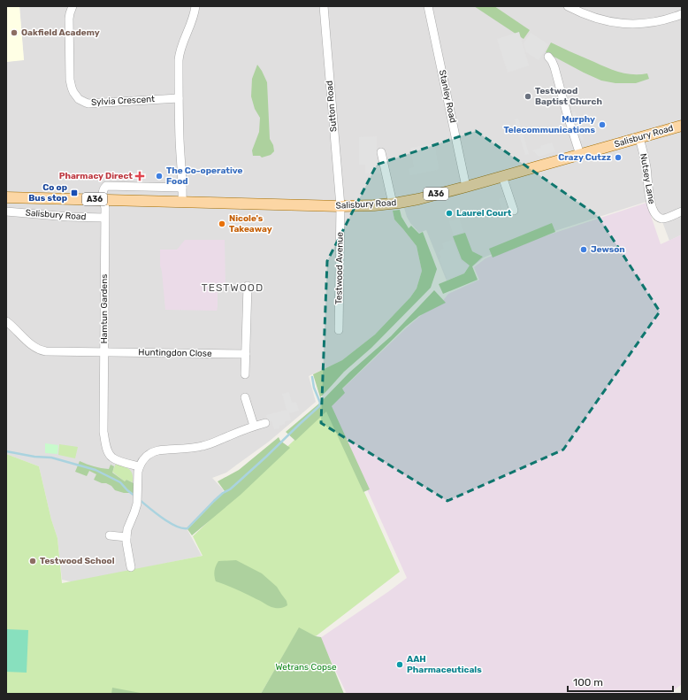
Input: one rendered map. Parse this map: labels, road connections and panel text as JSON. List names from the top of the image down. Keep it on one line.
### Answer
{"streets":{"main road":["Salisbury Road","A36"],"street":["Stanley Road","Sylvia Crescent","Sutton Road","Nutsey Lane","Testwood Avenue","Hamtun Gardens","Huntingdon Close"]},"crossings":[["Stanley Road","Salisbury Road"],["Sutton Road","Salisbury Road"],["Sutton Road","Testwood Avenue"],["Salisbury Road","Nutsey Lane"],["Salisbury Road","Testwood Avenue"],["Salisbury Road","Hamtun Gardens"],["Hamtun Gardens","Huntingdon Close"]],"districts":["TESTWOOD"],"parks":["Wetrans Copse"],"places":{"other":["Oakfield Academy","Testwood Baptist Church","Murphy Telecommunications","Crazy Cutzz","The Co-operative Food","Laurel Court","Nicole's Takeaway","Jewson","Testwood School","AAH Pharmaceuticals"],"health":["Pharmacy Direct"],"transit":["Co op Bus stop"]},"scale_bar":"100 m"}
